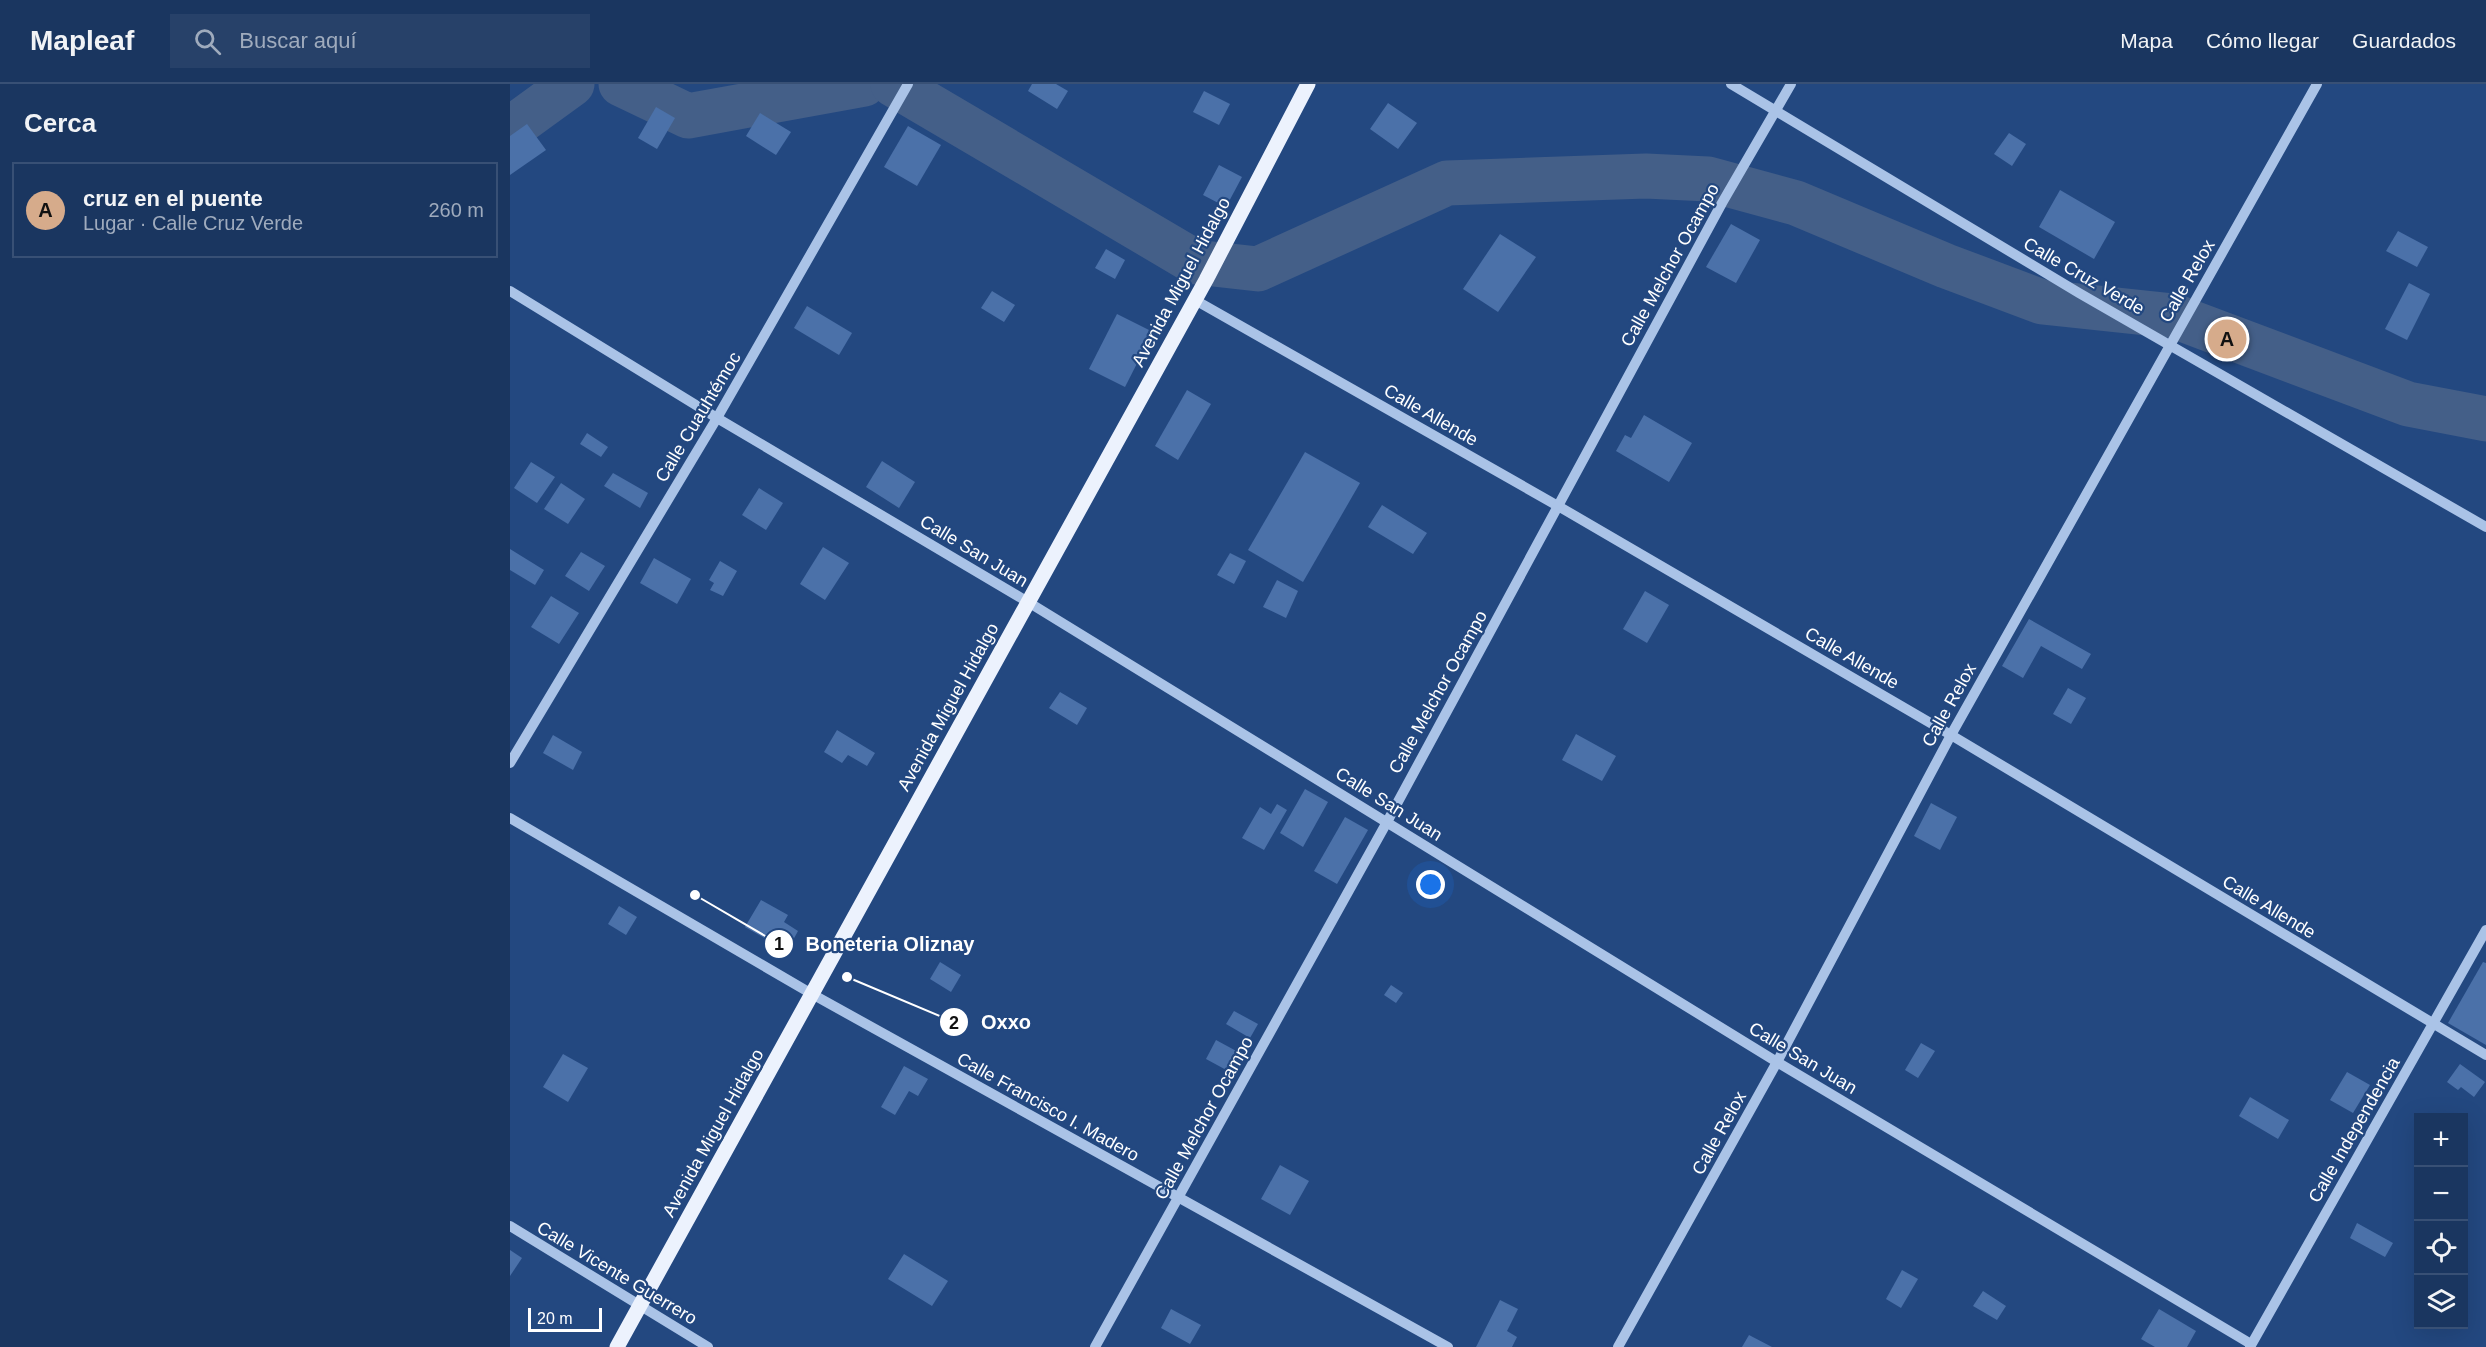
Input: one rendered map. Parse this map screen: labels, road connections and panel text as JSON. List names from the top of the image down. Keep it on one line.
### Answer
{"streets":{"main road":["Avenida Miguel Hidalgo"],"street":["Calle Melchor Ocampo","Calle Cruz Verde","Calle Relox","Calle Allende","Calle Cuauhtémoc","Calle San Juan","Calle Francisco I. Madero","Calle Independencia","Calle Vicente Guerrero"]},"crossings":[["Calle Melchor Ocampo","Calle Cruz Verde"],["Calle Melchor Ocampo","Calle Allende"],["Calle Melchor Ocampo","Calle San Juan"],["Calle Melchor Ocampo","Calle Francisco I. Madero"],["Calle Cruz Verde","Calle Relox"],["Calle Relox","Calle Allende"],["Calle Relox","Calle San Juan"],["Avenida Miguel Hidalgo","Calle Allende"],["Avenida Miguel Hidalgo","Calle San Juan"],["Avenida Miguel Hidalgo","Calle Francisco I. Madero"],["Avenida Miguel Hidalgo","Calle Vicente Guerrero"],["Calle Allende","Calle Independencia"],["Calle Cuauhtémoc","Calle San Juan"],["Calle San Juan","Calle Independencia"]],"places":["Boneteria Oliznay","Oxxo"],"scale_bar":"20 m","page":{"header":"Mapleaf","search":"Buscar aquí","nav":["Mapa","Cómo llegar","Guardados"],"heading":"Cerca","list":[{"mark":"A","name":"cruz en el puente","note":"Lugar · Calle Cruz Verde","value":"260 m"}],"pins":"A","map_buttons":["+","−"],"scale":"20 m"}}
